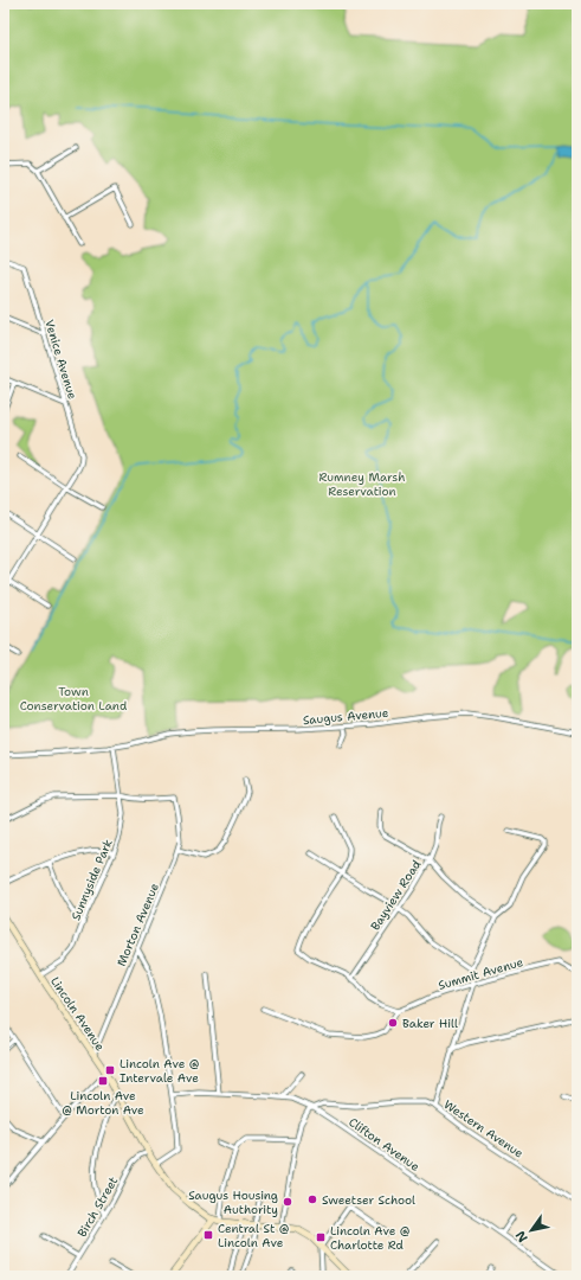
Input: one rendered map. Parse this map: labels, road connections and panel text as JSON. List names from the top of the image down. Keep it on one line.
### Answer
{"streets":{"main road":["Lincoln Avenue"],"street":["Venice Avenue","Saugus Avenue","Sunnyside Park","Bayview Road","Morton Avenue","Summit Avenue","Western Avenue","Clifton Avenue","Birch Street"]},"crossings":[["Saugus Avenue","Sunnyside Park"],["Sunnyside Park","Morton Avenue"],["Sunnyside Park","Lincoln Avenue"],["Morton Avenue","Lincoln Avenue"],["Lincoln Avenue","Birch Street"],["Western Avenue","Clifton Avenue"]],"parks":["Rumney Marsh Reservation","Town Conservation Land"],"places":{"other":["Baker Hill","Sweetser School","Saugus Housing Authority"],"transit":["Lincoln Ave @ Intervale Ave","Lincoln Ave @ Morton Ave","Central St @ Lincoln Ave","Lincoln Ave @ Charlotte Rd"]},"north":"bottom left"}
